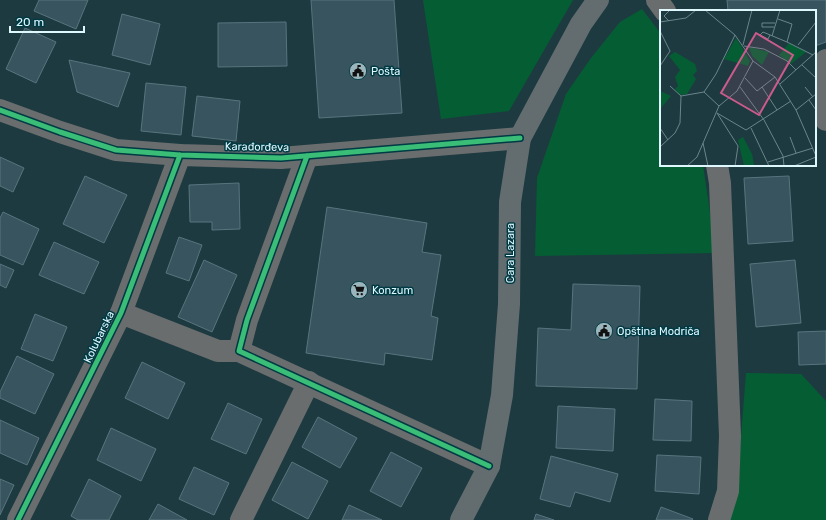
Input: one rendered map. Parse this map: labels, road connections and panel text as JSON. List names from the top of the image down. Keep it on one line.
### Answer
{"streets":{"main road":["Cara Lazara"],"street":["Karađorđeva","Kolubarska"]},"crossings":[["Karađorđeva","Cara Lazara"],["Karađorđeva","Kolubarska"]],"places":{"public building":["Pošta","Opština Modriča"],"supermarket":["Konzum"]},"scale_bar":"20 m"}
